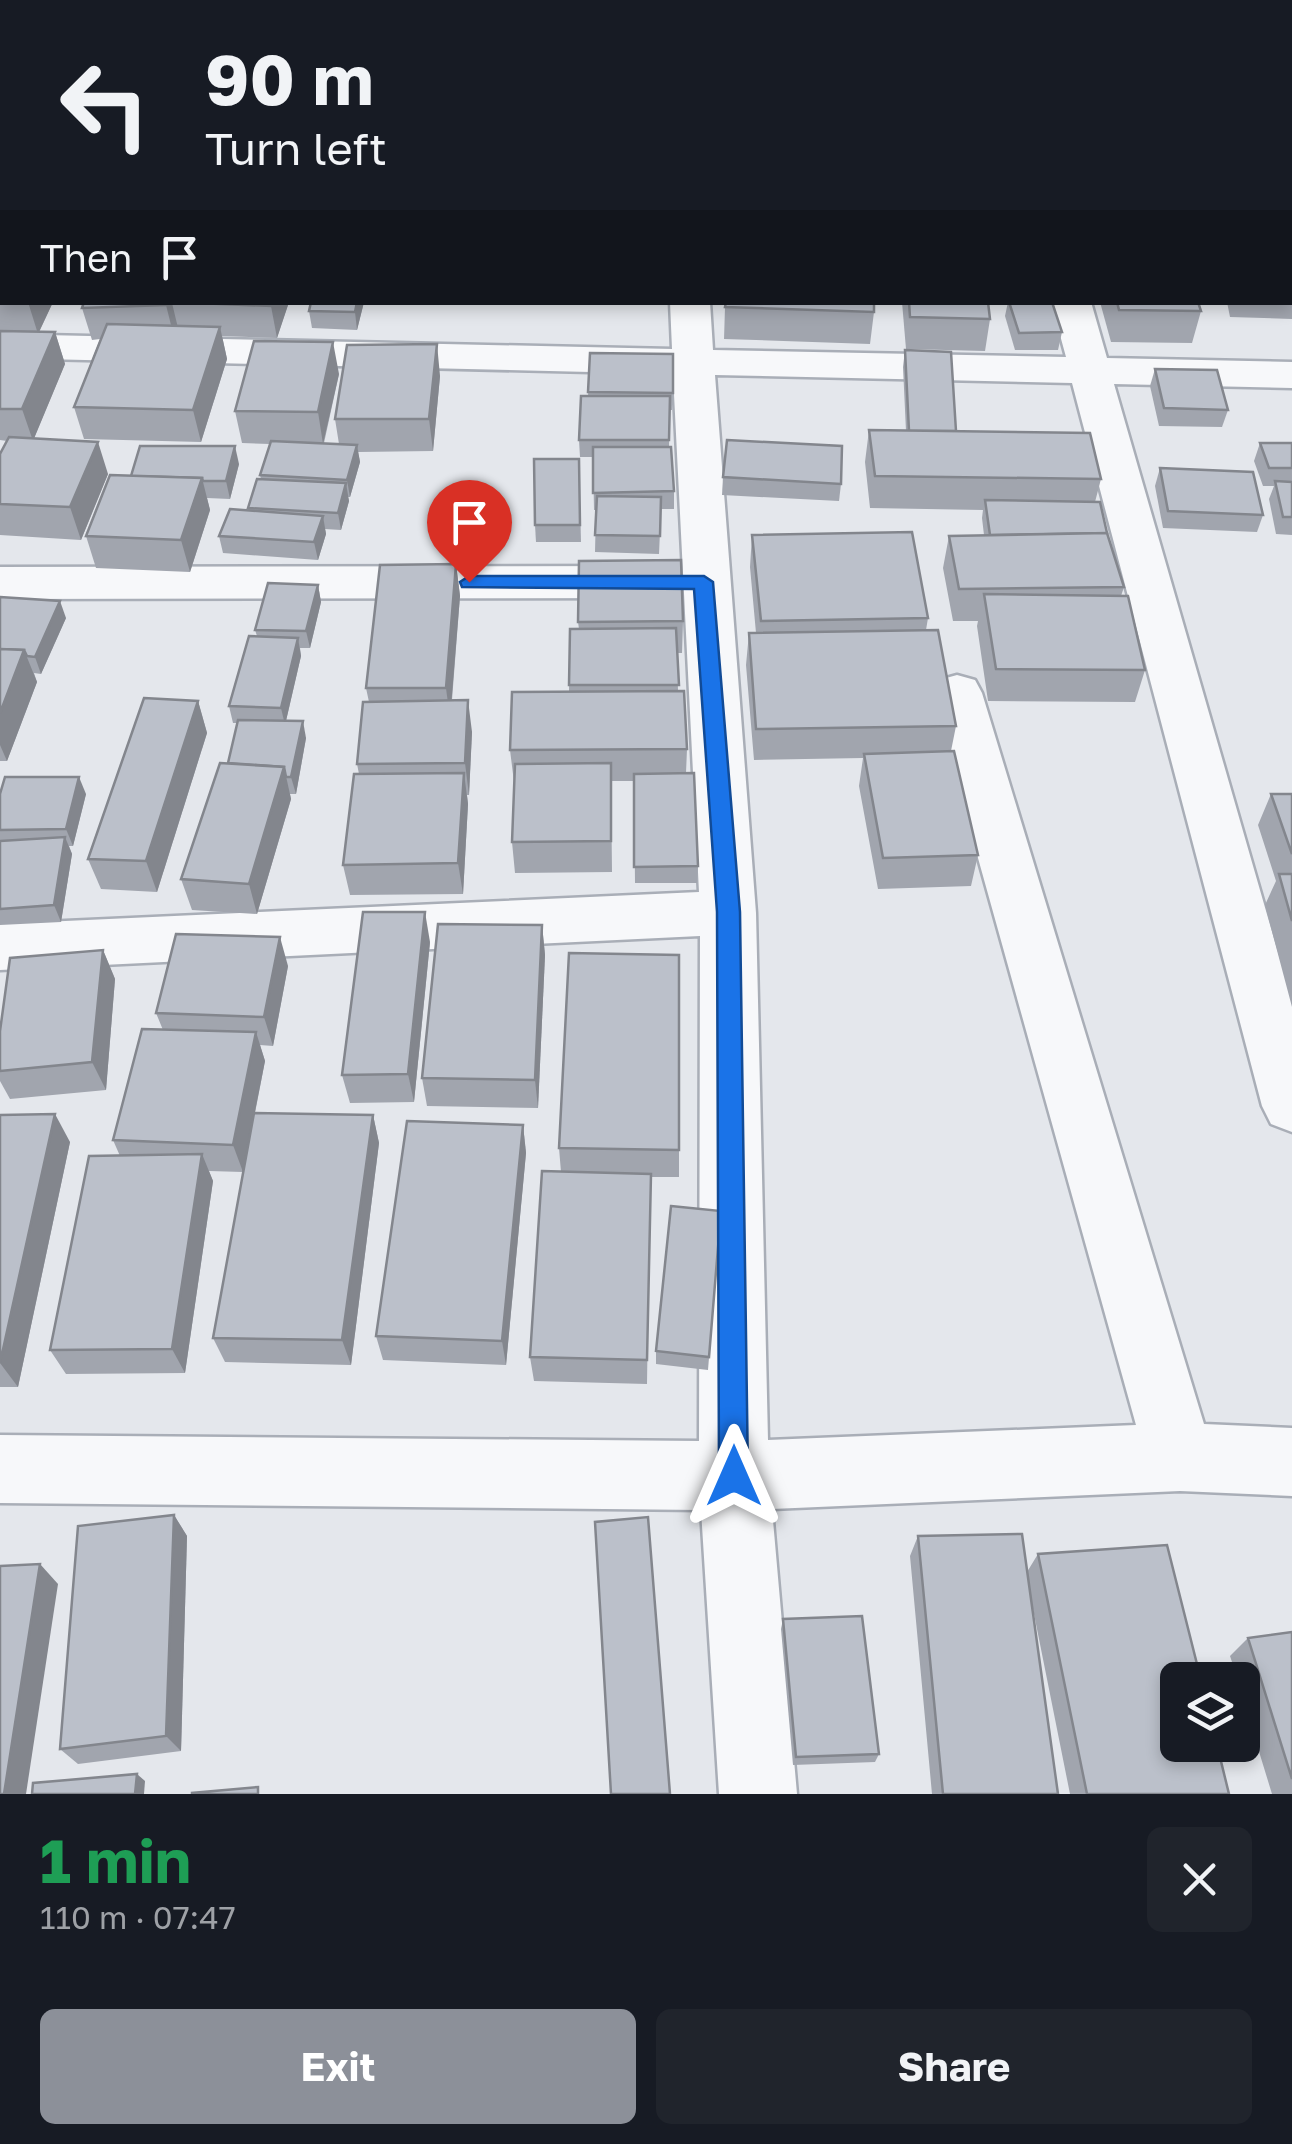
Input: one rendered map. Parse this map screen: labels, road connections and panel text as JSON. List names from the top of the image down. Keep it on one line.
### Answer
{"page":{"turn":["90 m","Turn left"],"then":"Then","heading":["1 min","110 m · 07:47"],"buttons":["Exit","Share"]}}
